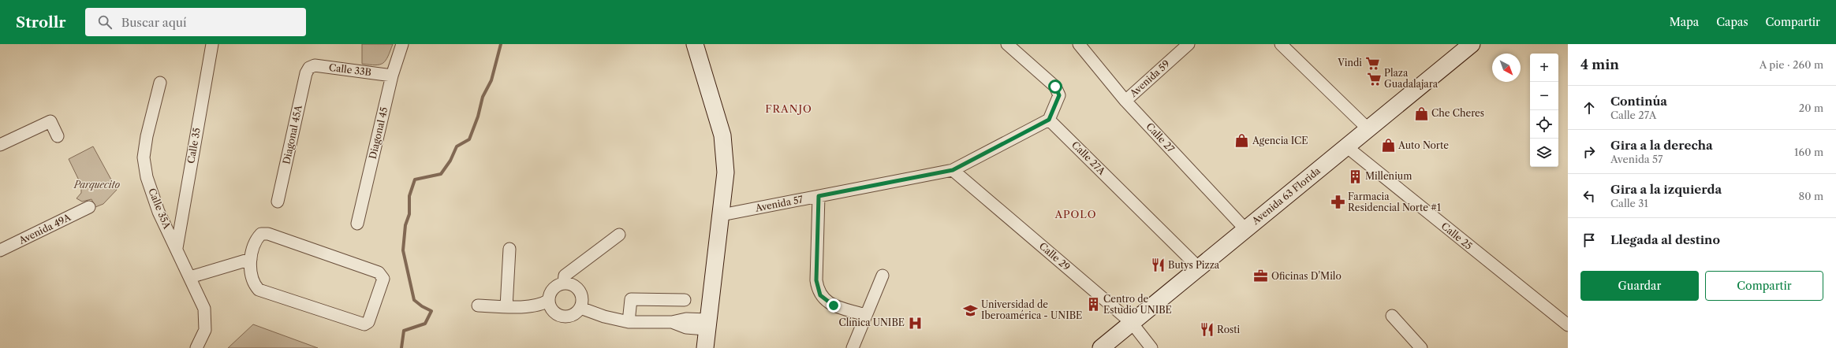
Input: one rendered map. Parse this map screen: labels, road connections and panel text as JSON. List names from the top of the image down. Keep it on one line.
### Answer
{"streets":{"main road":["Avenida 63 Florida"],"street":["Calle 33B","Avenida 59","Diagonal 45","Diagonal 45A","Calle 27","Calle 35","Calle 27A","Avenida 57","Calle 35A","Avenida 49A","Calle 25","Calle 29"]},"crossings":[["Calle 33B","Diagonal 45"],["Calle 33B","Diagonal 45A"],["Avenida 59","Calle 27"],["Calle 27","Avenida 63 Florida"],["Calle 35","Calle 35A"],["Calle 27A","Avenida 63 Florida"],["Calle 27A","Avenida 57"],["Avenida 63 Florida","Calle 25"],["Avenida 63 Florida","Calle 29"],["Avenida 57","Calle 29"]],"districts":["FRANJO","APOLO"],"parks":["Parquecito"],"places":{"supermarket":["Vindi","Plaza Guadalajara"],"shop":["Che Cheres","Agencia ICE","Auto Norte"],"building":["Millenium","Centro de Estudio UNIBE"],"pharmacy":["Farmacia Residencial Norte #1"],"restaurant":["Butys Pizza","Rosti"],"office":["Oficinas D'Milo"],"school or university":["Universidad de Iberoamérica - UNIBE"],"hospital":["Clínica UNIBE"]},"north":"bottom right","page":{"header":"Strollr","search":"Buscar aquí","nav":["Mapa","Capas","Compartir"],"heading":["4 min","A pie · 260 m"],"map_buttons":["+","−"],"list":[["Continúa","Calle 27A","20 m"],["Gira a la derecha","Avenida 57","160 m"],["Gira a la izquierda","Calle 31","80 m"],"Llegada al destino"],"buttons":["Guardar","Compartir"]}}
